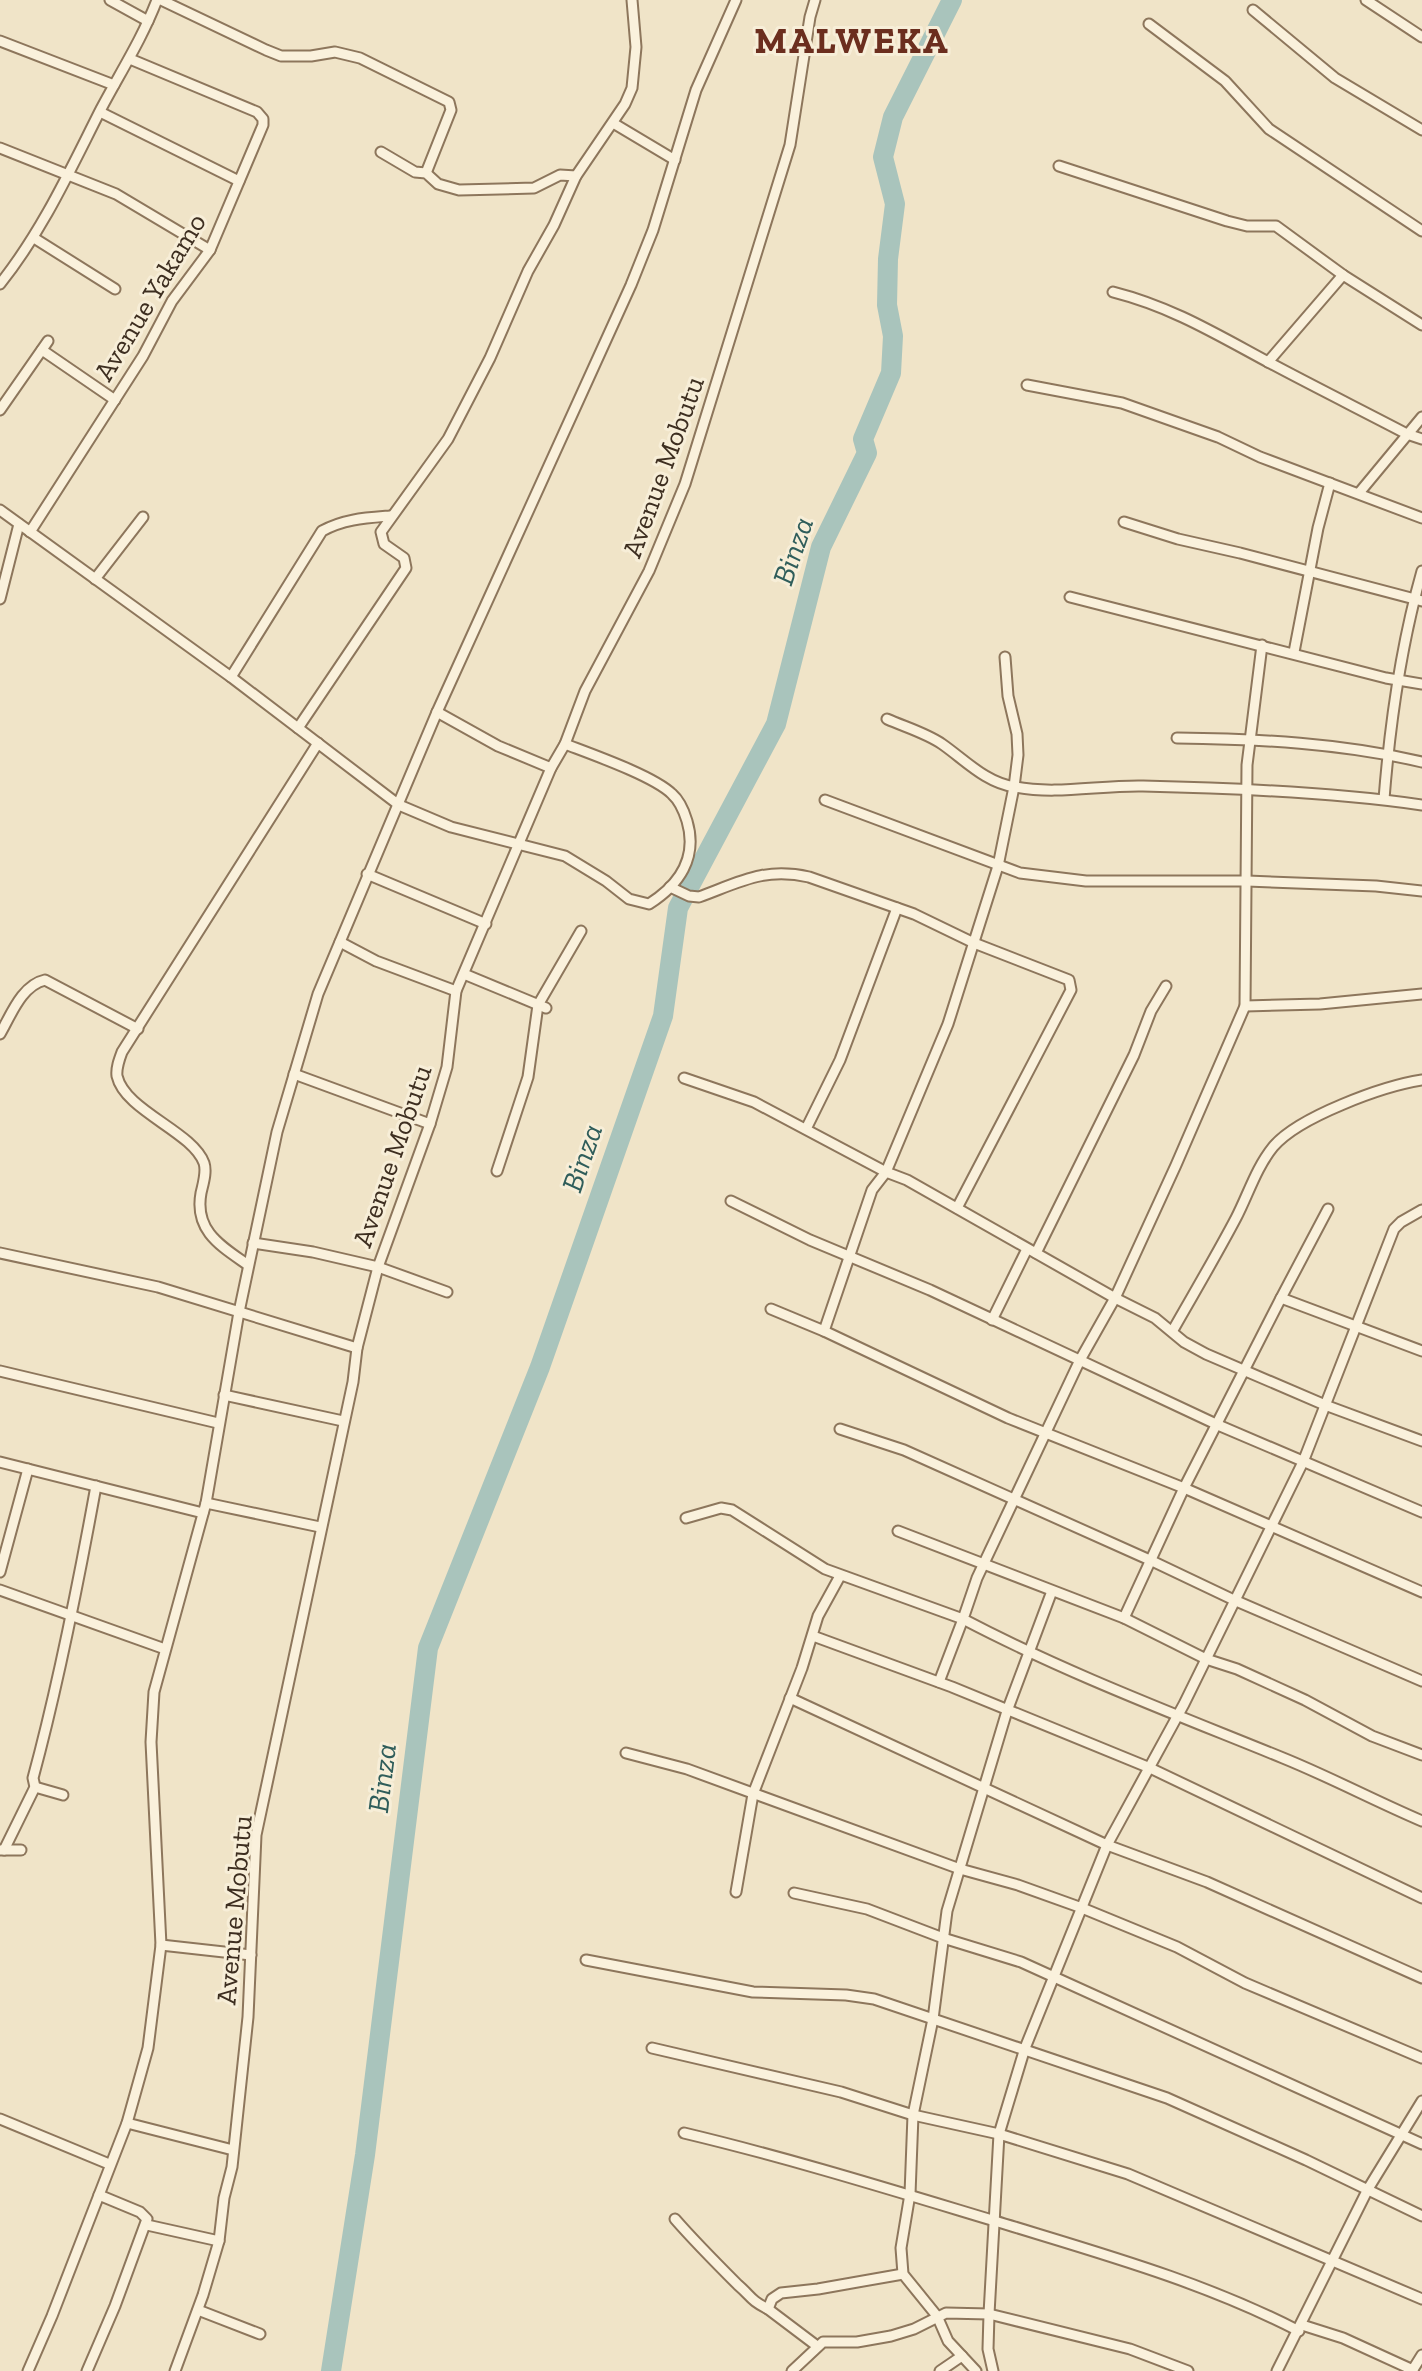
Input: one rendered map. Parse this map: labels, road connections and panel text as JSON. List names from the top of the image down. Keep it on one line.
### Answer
{"streets":{"street":["Avenue Yakamo","Avenue Mobutu"]},"districts":["MALWEKA"],"water":["Binza"]}
